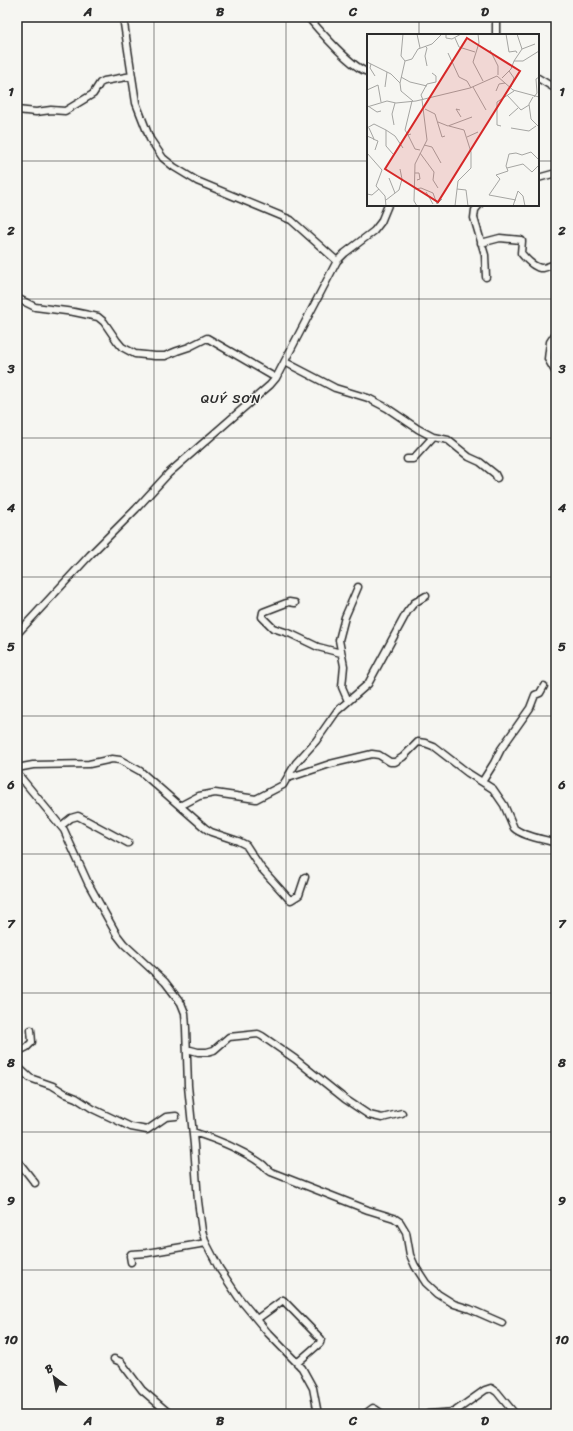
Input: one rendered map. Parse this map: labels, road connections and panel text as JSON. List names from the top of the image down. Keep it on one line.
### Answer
{"districts":["QUÝ SƠN"],"north":"top left","grid":{"columns":["A","B","C","D"],"rows":["1","2","3","4","5","6","7","8","9","10"]}}
